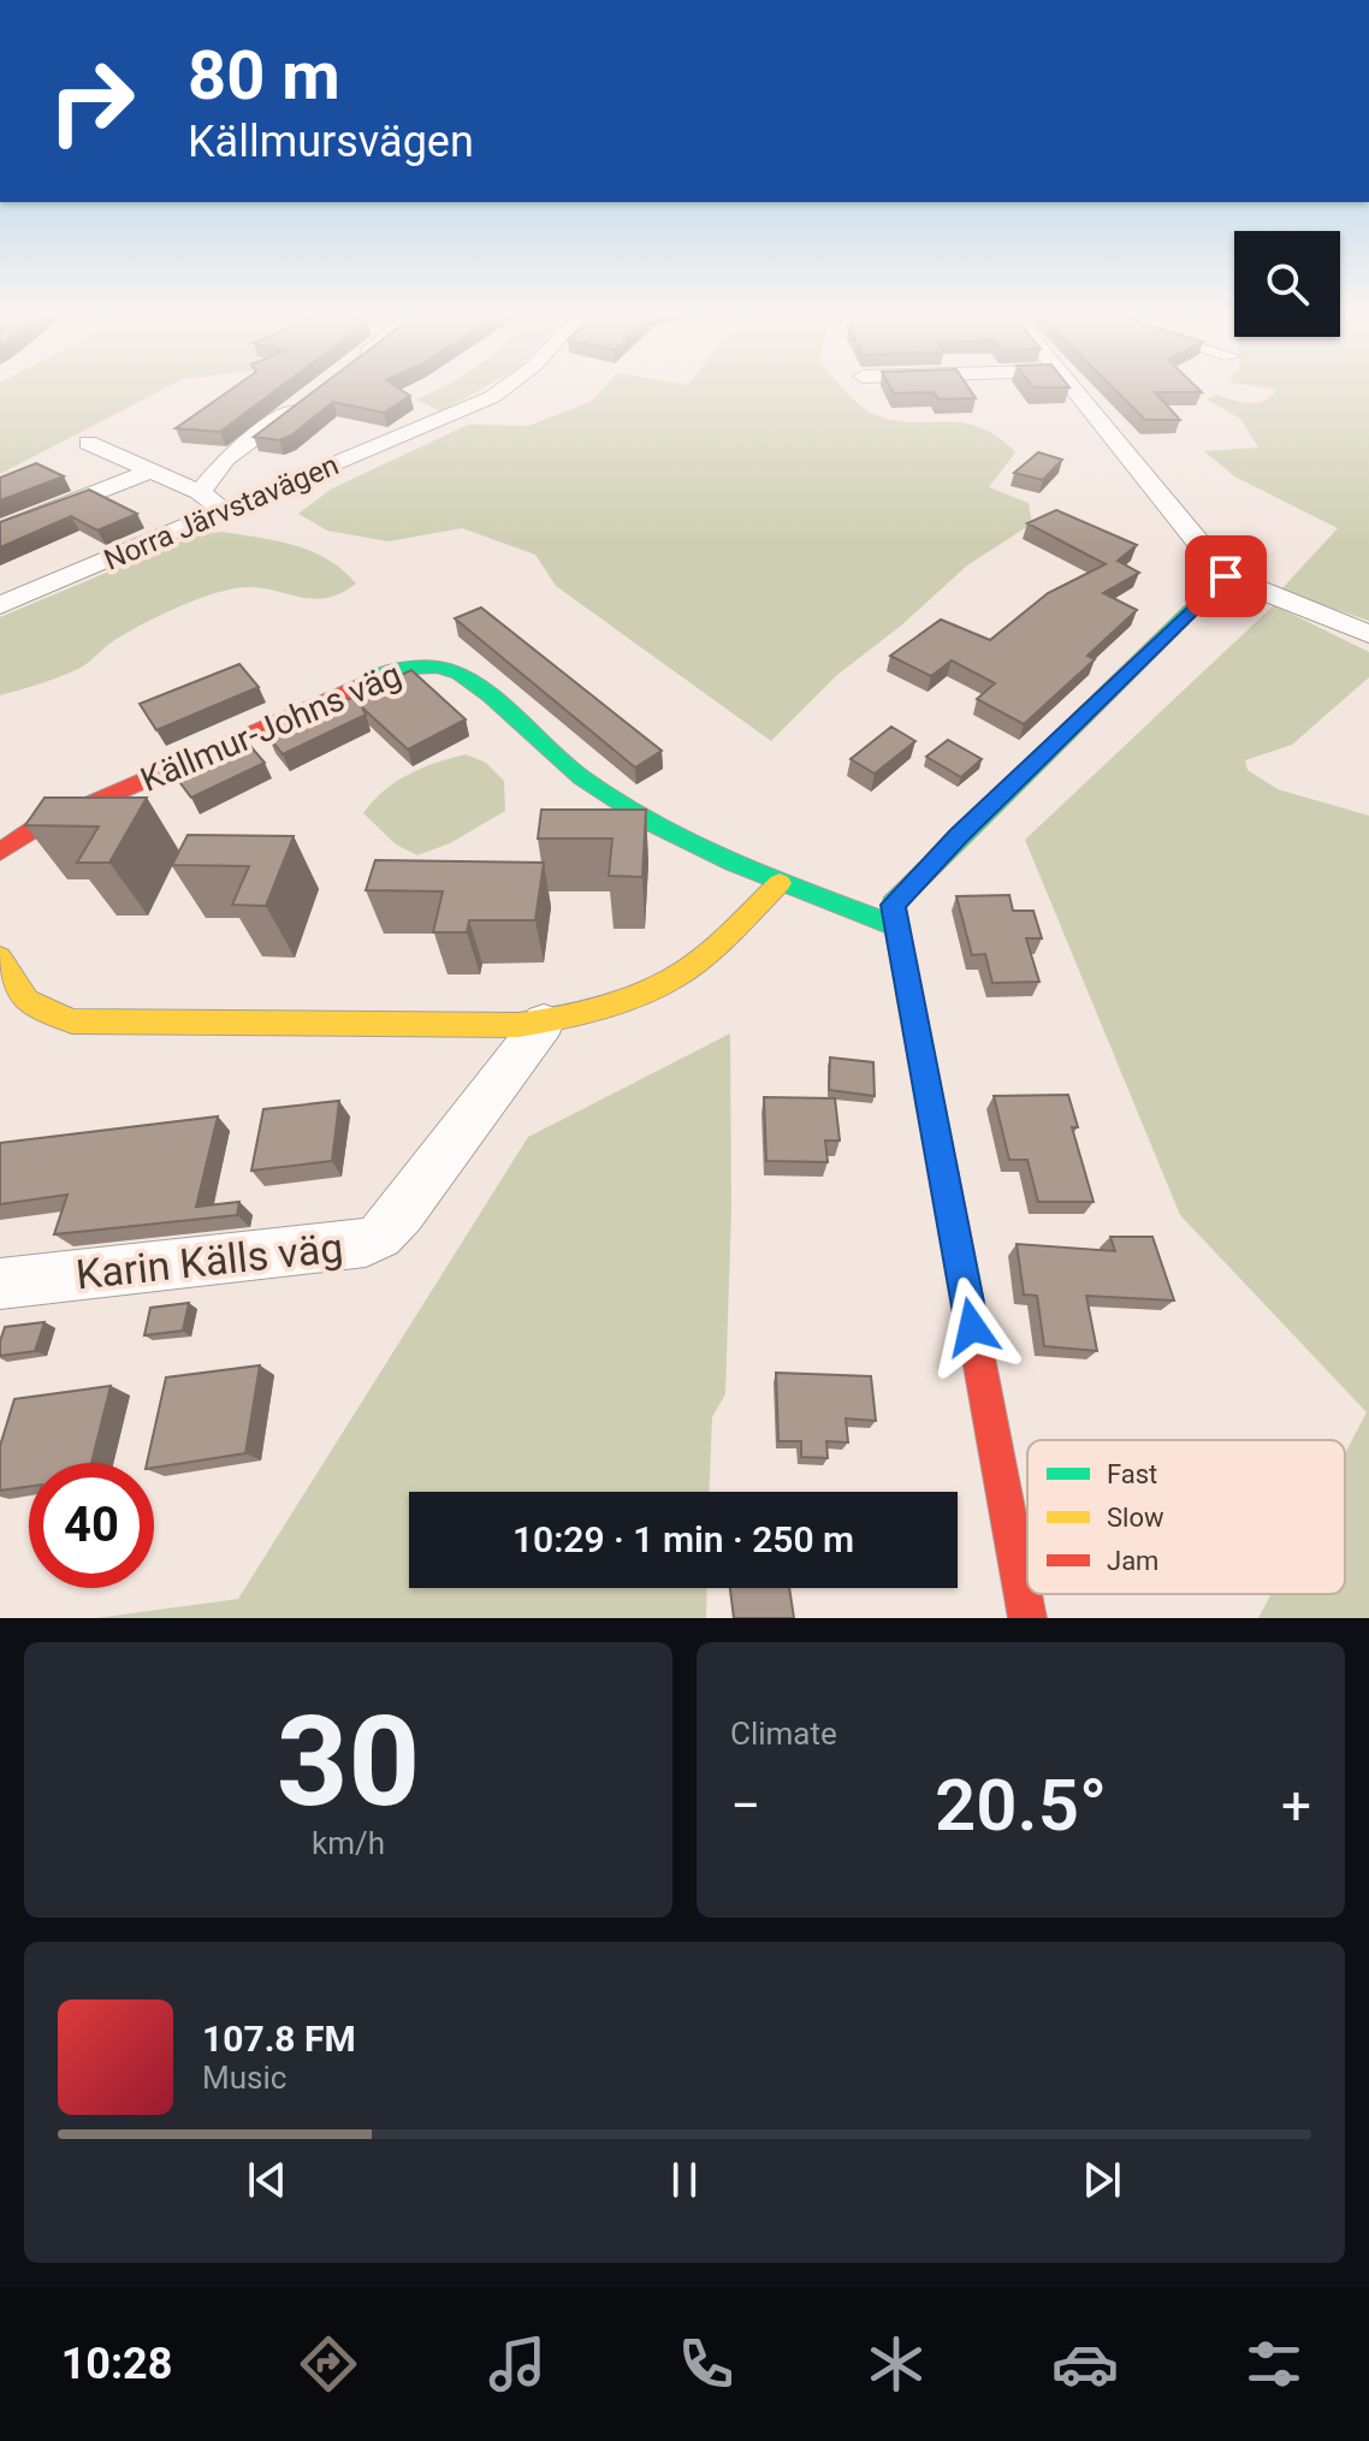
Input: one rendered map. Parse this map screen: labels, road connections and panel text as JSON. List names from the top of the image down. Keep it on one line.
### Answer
{"streets":{"street":["Norra Järvstavägen","Källmur-Johns väg","Karin Källs väg"]},"legend":["Fast","Slow","Jam"],"page":{"turn":["80 m","Källmursvägen"],"limit":"40","trip":"10:29 · 1 min · 250 m","tile":[["30","km/h"],"Climate"],"heat":["−","20.5°","+"],"song":["107.8 FM","Music"],"tabs":"10:28"}}
